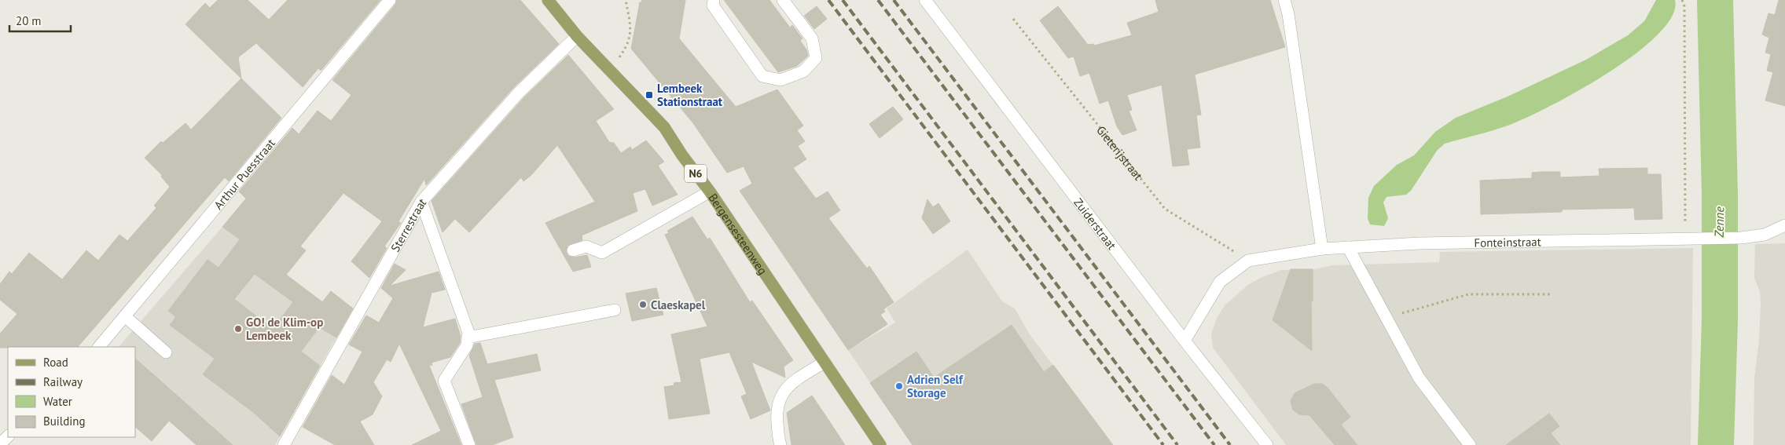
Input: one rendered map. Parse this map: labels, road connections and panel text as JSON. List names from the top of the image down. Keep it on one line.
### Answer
{"streets":{"main road":["N6","Bergensesteenweg"],"street":["Arthur Puesstraat","Zuiderstraat","Sterrestraat","Fonteinstraat"],"path":["Gieterijstraat"]},"crossings":[["Gieterijstraat","Fonteinstraat"],["Zuiderstraat","Fonteinstraat"],["Sterrestraat","Bergensesteenweg"]],"water":["Zenne"],"places":{"transit":["Lembeek Stationstraat"],"other":["Claeskapel","GO! de Klim-op Lembeek","Adrien Self Storage"]},"legend":["Road","Railway","Water","Building"],"scale_bar":"20 m"}
